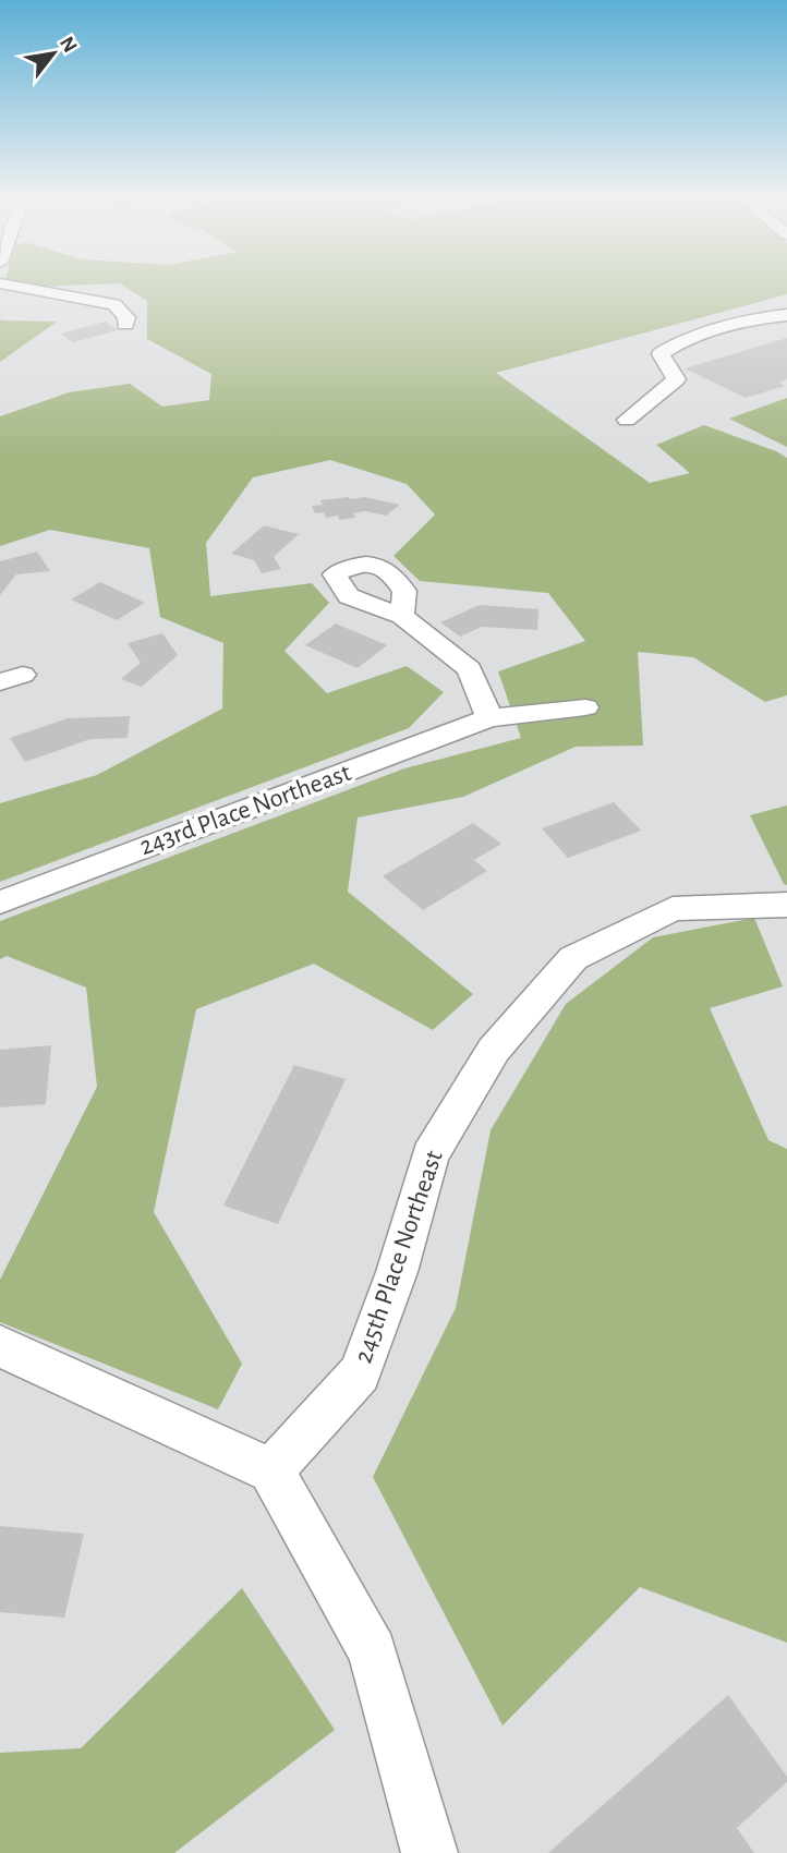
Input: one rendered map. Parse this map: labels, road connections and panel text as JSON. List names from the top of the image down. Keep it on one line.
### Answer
{"streets":{"street":["243rd Place Northeast","245th Place Northeast"]},"north":"top right"}
